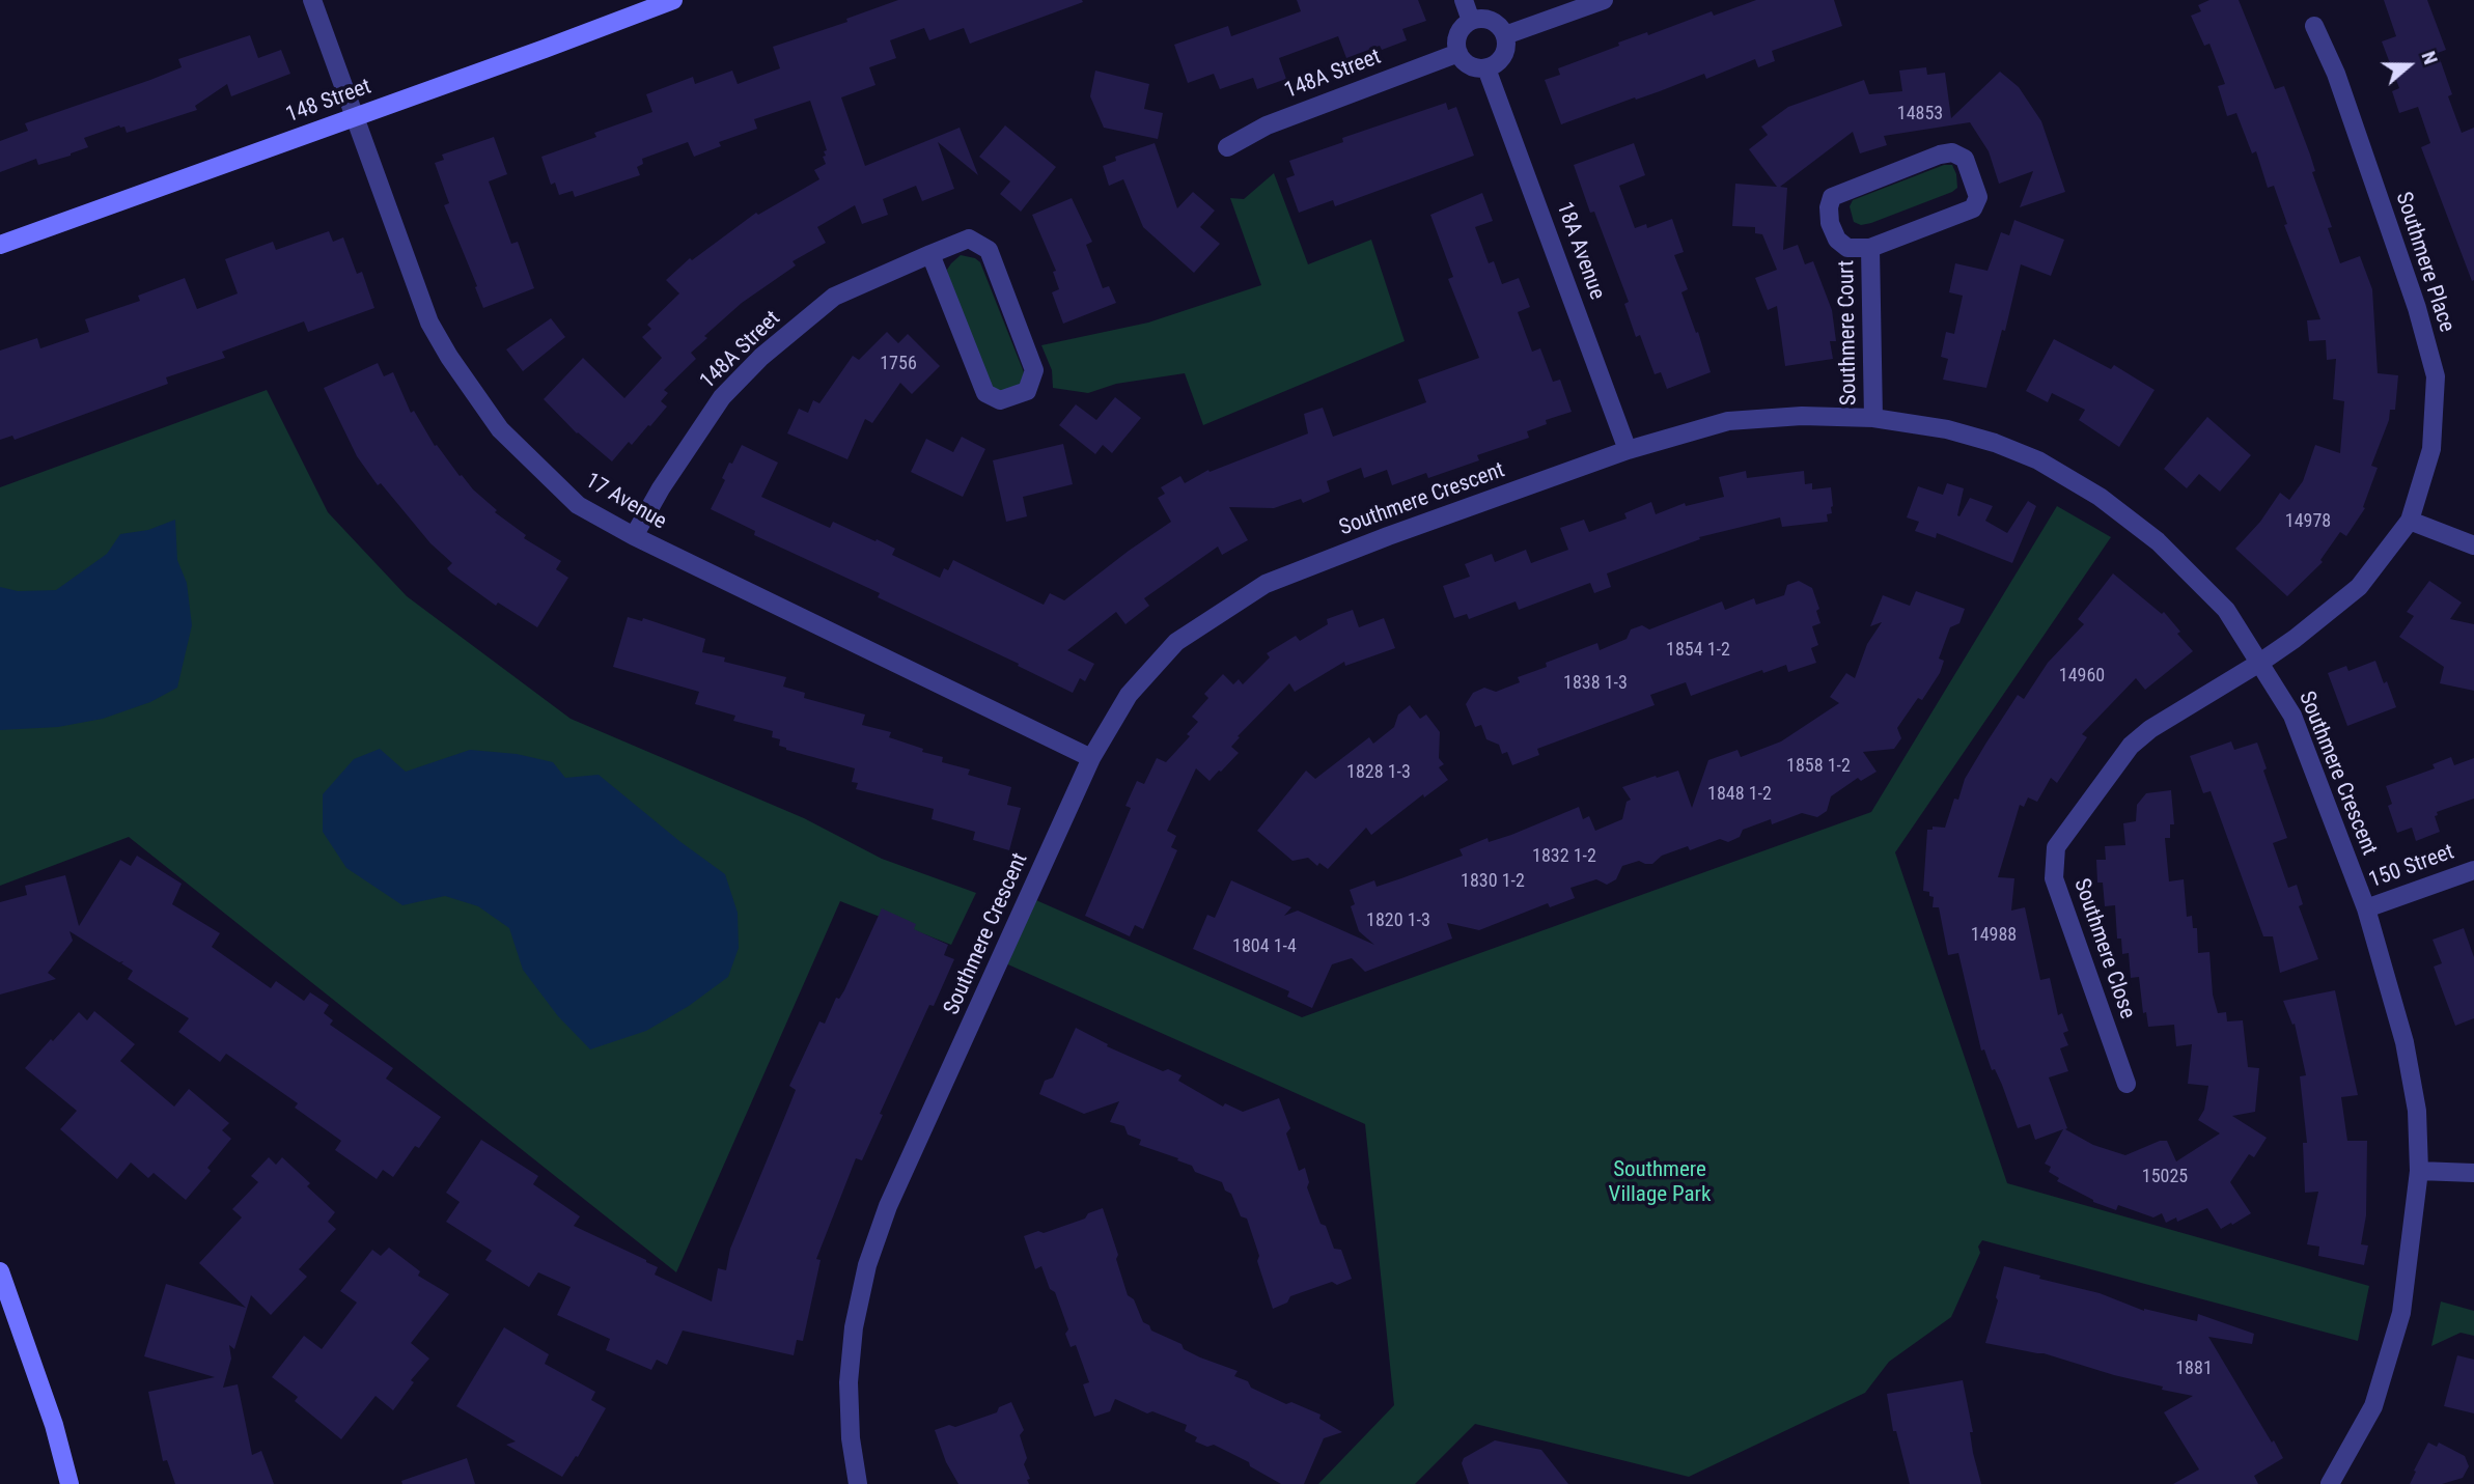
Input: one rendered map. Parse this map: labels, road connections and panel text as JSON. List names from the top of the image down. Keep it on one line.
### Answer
{"streets":{"main road":["148 Street"],"street":["148A Street","18A Avenue","Southmere Place","Southmere Court","Southmere Crescent","17 Avenue","150 Street","Southmere Close"]},"crossings":[["148A Street","18A Avenue"],["148A Street","17 Avenue"],["148 Street","17 Avenue"],["18A Avenue","Southmere Crescent"],["Southmere Place","Southmere Crescent"],["Southmere Place","Southmere Close"],["Southmere Court","Southmere Crescent"],["Southmere Crescent","17 Avenue"],["Southmere Crescent","150 Street"],["Southmere Crescent","Southmere Close"]],"parks":["Southmere Village Park"],"house_numbers":["14853","1756","14978","1854 1-2","14960","1838 1-3","1858 1-2","1828 1-3","1848 1-2","1832 1-2","1830 1-2","1820 1-3","14988","1804 1-4","15025","1881"],"north":"right"}
